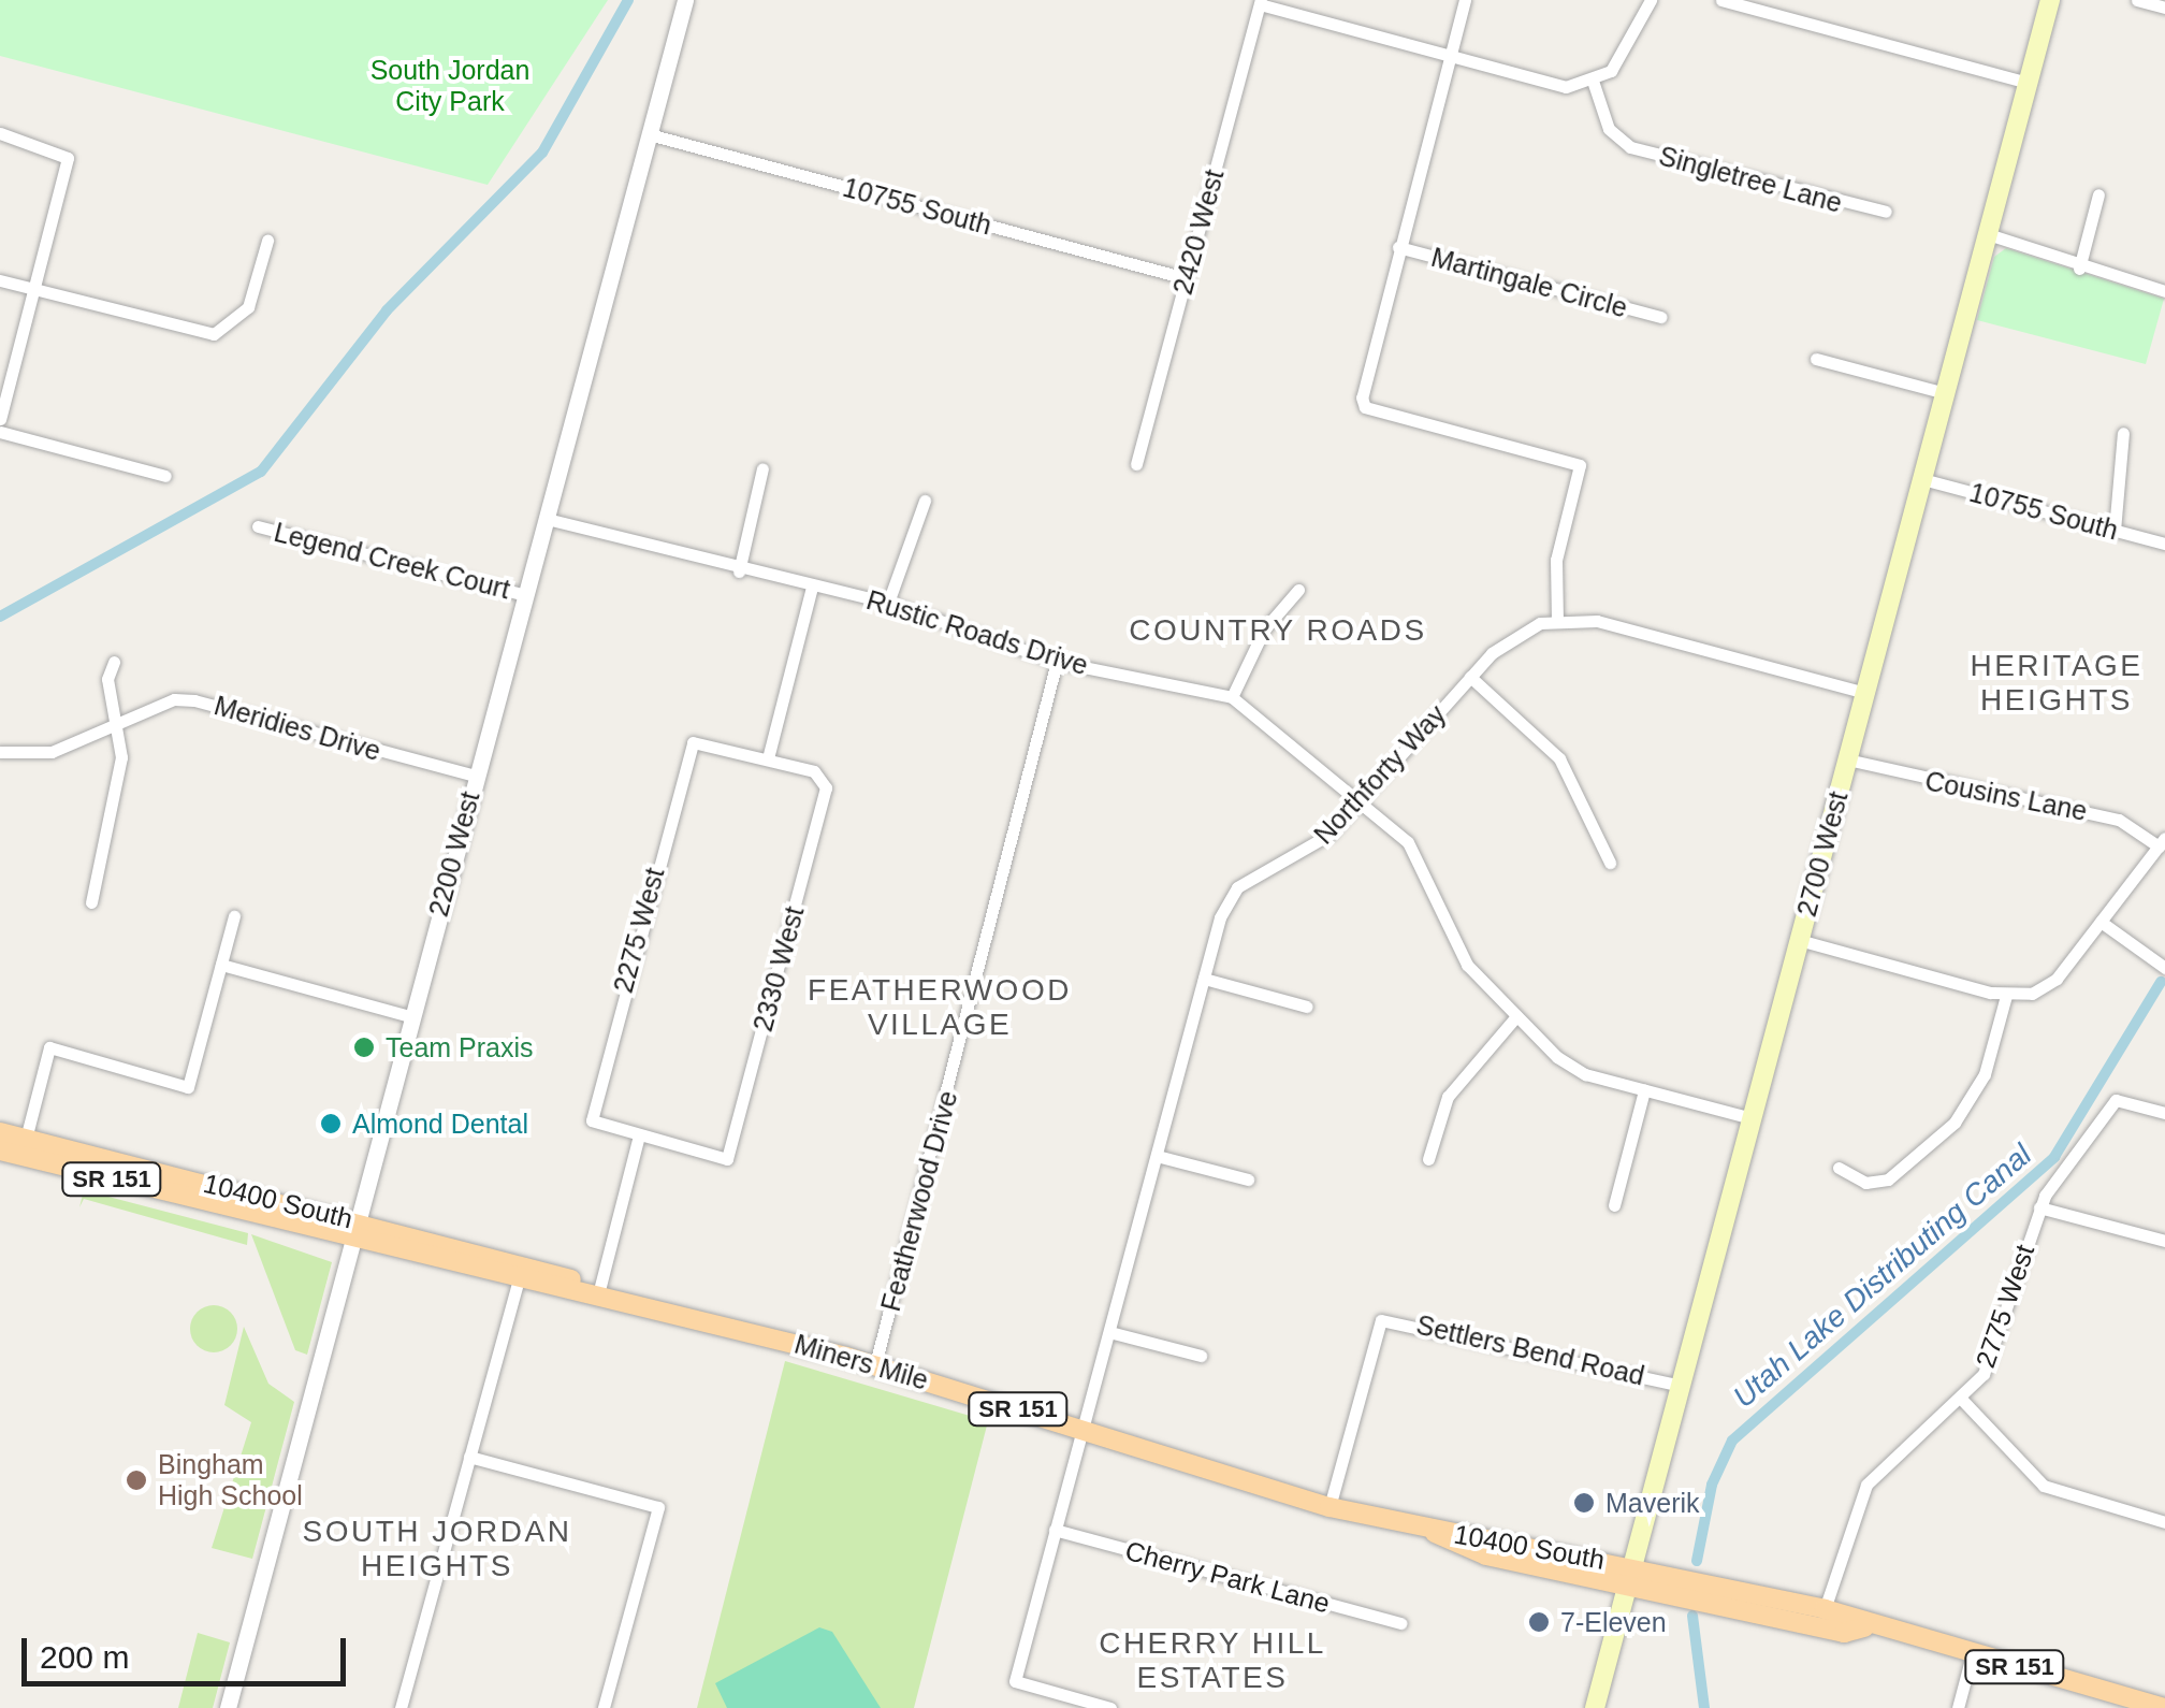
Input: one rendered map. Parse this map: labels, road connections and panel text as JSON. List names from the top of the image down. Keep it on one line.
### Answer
{"streets":{"main road":["2700 West","SR 151","10400 South","Miners Mile"],"street":["Singletree Lane","10755 South","2420 West","Martingale Circle","Legend Creek Court","Rustic Roads Drive","Meridies Drive","Northforty Way","Cousins Lane","2200 West","2275 West","2330 West","Featherwood Drive","2775 West","Settlers Bend Road","Cherry Park Lane"]},"crossings":[["10755 South","2420 West"],["10755 South","2200 West"],["10755 South","2700 West"],["Legend Creek Court","2200 West"],["Rustic Roads Drive","Northforty Way"],["Rustic Roads Drive","2200 West"],["Rustic Roads Drive","2700 West"],["Rustic Roads Drive","Featherwood Drive"],["Meridies Drive","2200 West"],["Northforty Way","Miners Mile"],["Northforty Way","Cherry Park Lane"],["Cousins Lane","2700 West"],["2200 West","10400 South"],["2700 West","SR 151"],["2700 West","10400 South"],["2700 West","Settlers Bend Road"],["2275 West","2330 West"],["SR 151","10400 South"],["SR 151","2775 West"],["SR 151","Miners Mile"],["10400 South","Miners Mile"],["Featherwood Drive","Miners Mile"],["Settlers Bend Road","Miners Mile"]],"districts":["COUNTRY ROADS","HERITAGE HEIGHTS","FEATHERWOOD VILLAGE","SOUTH JORDAN HEIGHTS","CHERRY HILL ESTATES"],"water":["Utah Lake Distributing Canal"],"parks":["South Jordan City Park"],"places":["Team Praxis","Almond Dental","Bingham High School","Maverik","7-Eleven"],"scale_bar":"200 m"}
